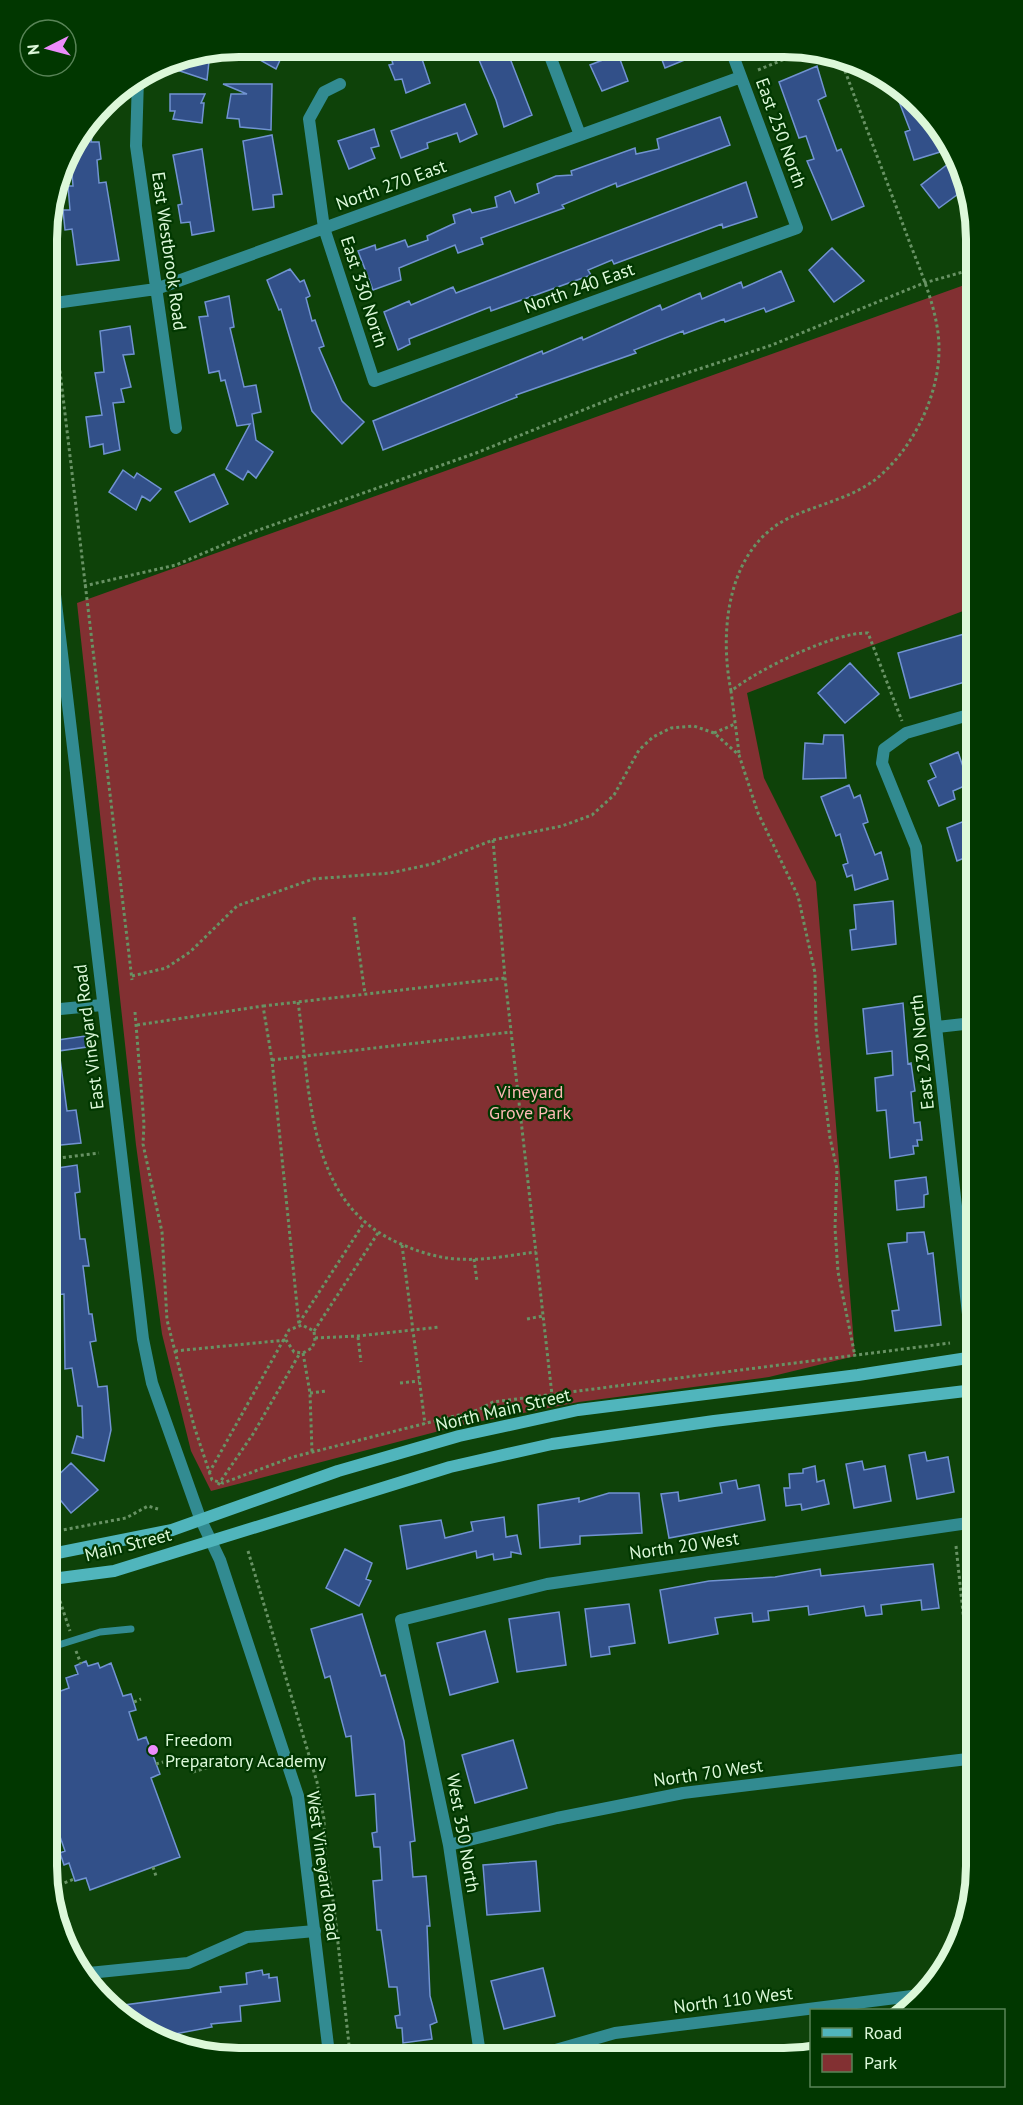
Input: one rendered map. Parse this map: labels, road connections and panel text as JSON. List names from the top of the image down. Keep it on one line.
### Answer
{"streets":{"main road":["North Main Street","Main Street"],"street":["East 250 North","North 270 East","East Westbrook Road","North 240 East","East 330 North","East Vineyard Road","East 230 North","North 20 West","North 70 West","West 350 North","West Vineyard Road","North 110 West"]},"crossings":[["East 250 North","North 270 East"],["East 250 North","North 240 East"],["North 270 East","East Westbrook Road"],["North 270 East","East 330 North"],["North 240 East","East 330 North"],["East Vineyard Road","North Main Street"],["East Vineyard Road","West Vineyard Road"],["North Main Street","West Vineyard Road"],["Main Street","West Vineyard Road"],["North 20 West","West 350 North"],["North 70 West","West 350 North"]],"parks":["Vineyard Grove Park"],"places":["Freedom Preparatory Academy"],"legend":["Road","Park"],"north":"left"}
